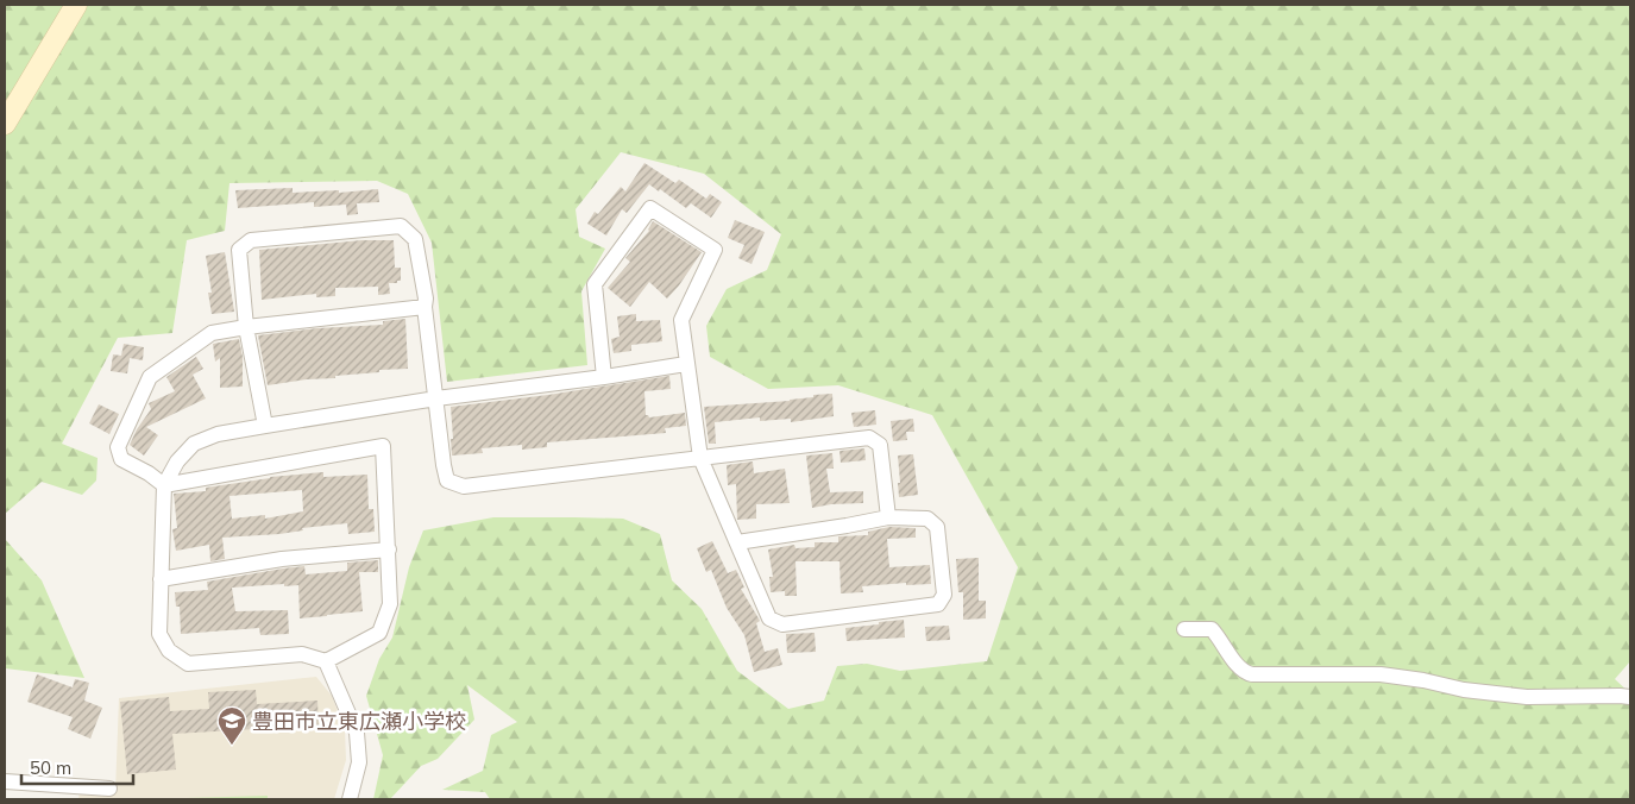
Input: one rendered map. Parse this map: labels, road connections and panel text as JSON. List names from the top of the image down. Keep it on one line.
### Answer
{"places":{"school or university":["豊田市立東広瀬小学校"]},"scale_bar":"50 m"}
